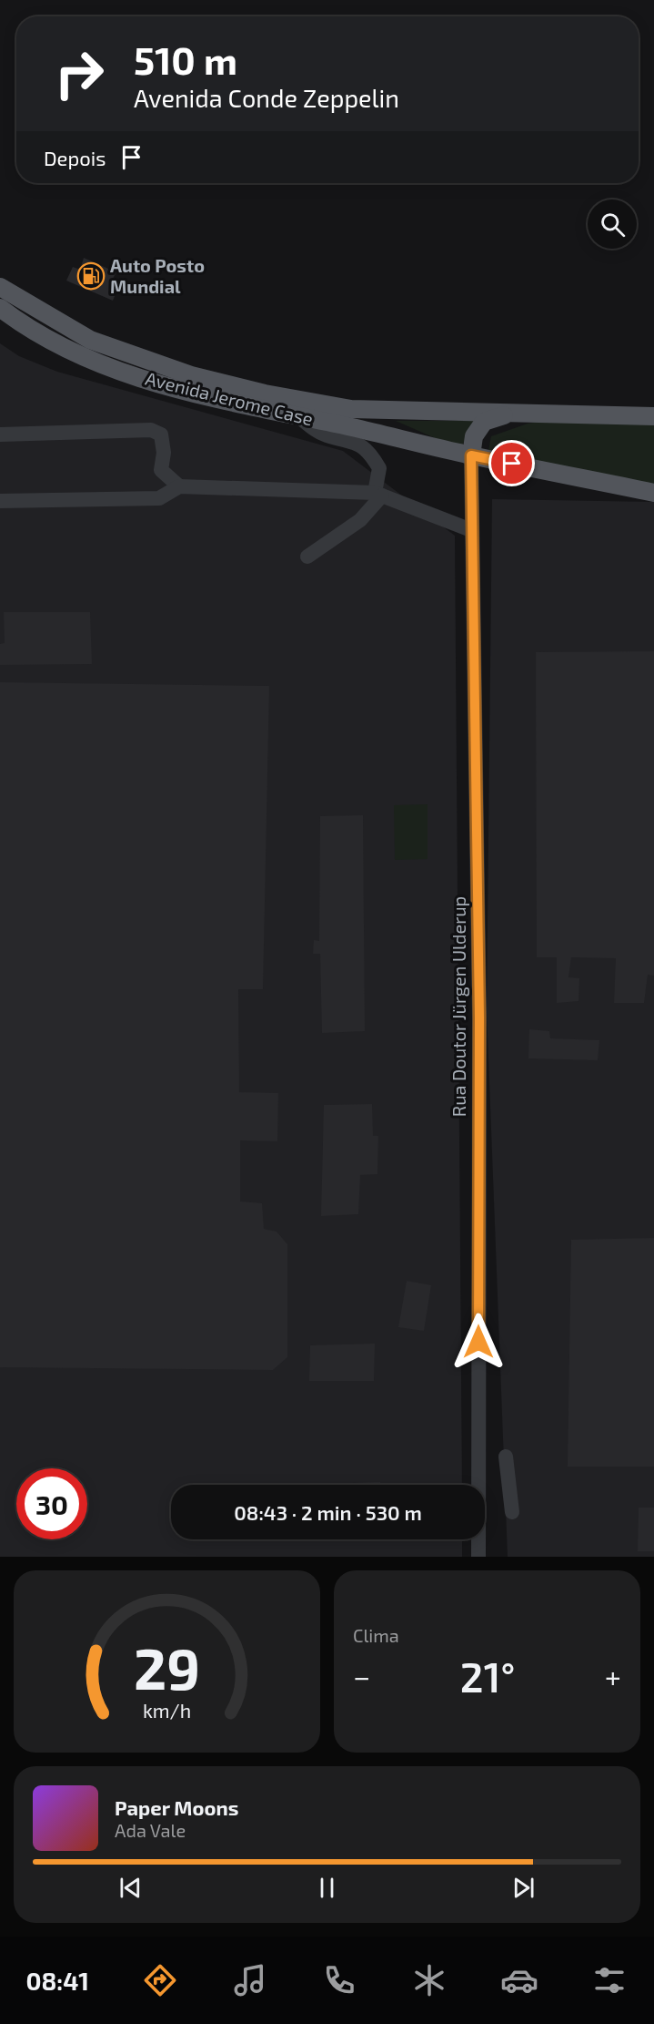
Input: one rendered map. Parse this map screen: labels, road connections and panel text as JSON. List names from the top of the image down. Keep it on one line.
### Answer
{"streets":{"main road":["Avenida Jerome Case"],"street":["Rua Doutor Jürgen Ulderup"]},"crossings":[["Avenida Jerome Case","Rua Doutor Jürgen Ulderup"]],"places":{"fuel station":["Auto Posto Mundial"]},"page":{"turn":["510 m","Avenida Conde Zeppelin"],"then":"Depois","limit":"30","trip":"08:43 · 2 min · 530 m","tile":"Clima","heat":["−","21°","+"],"song":["Paper Moons","Ada Vale"],"tabs":"08:41","gauge":["29","km/h"]}}
